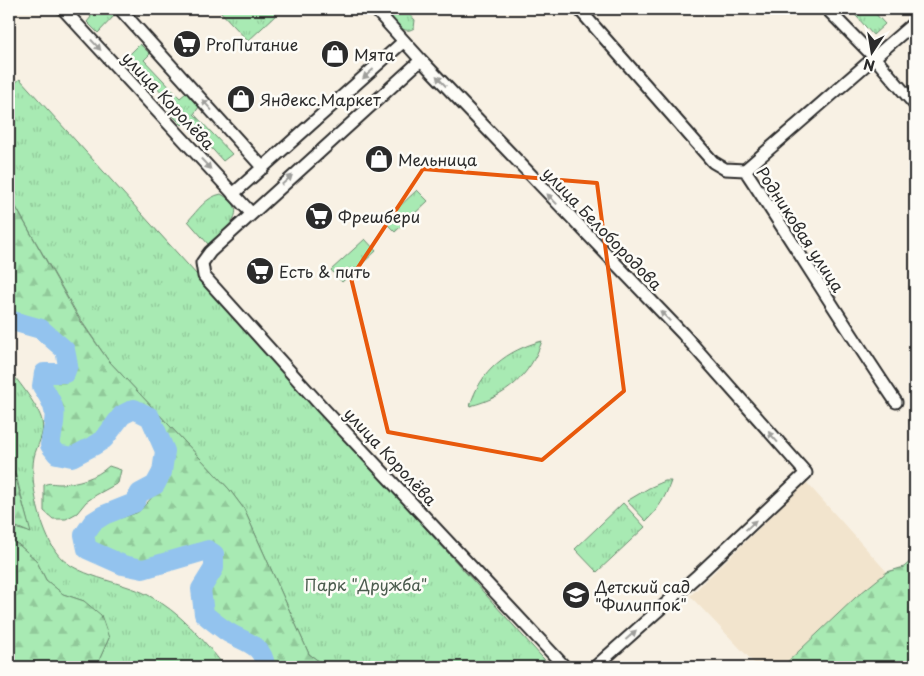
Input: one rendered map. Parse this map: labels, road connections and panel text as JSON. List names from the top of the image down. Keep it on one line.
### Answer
{"streets":{"street":["улица Королёва","улица Белобородова","Родниковая улица"]},"parks":["Парк \"Дружба\""],"places":{"supermarket":["ProПитание","Фрешбери","Есть & пить"],"shop":["Мята","Яндекс.Маркет","Мельница"],"school or university":["Детский сад \"Филиппок\""]},"north":"bottom"}
